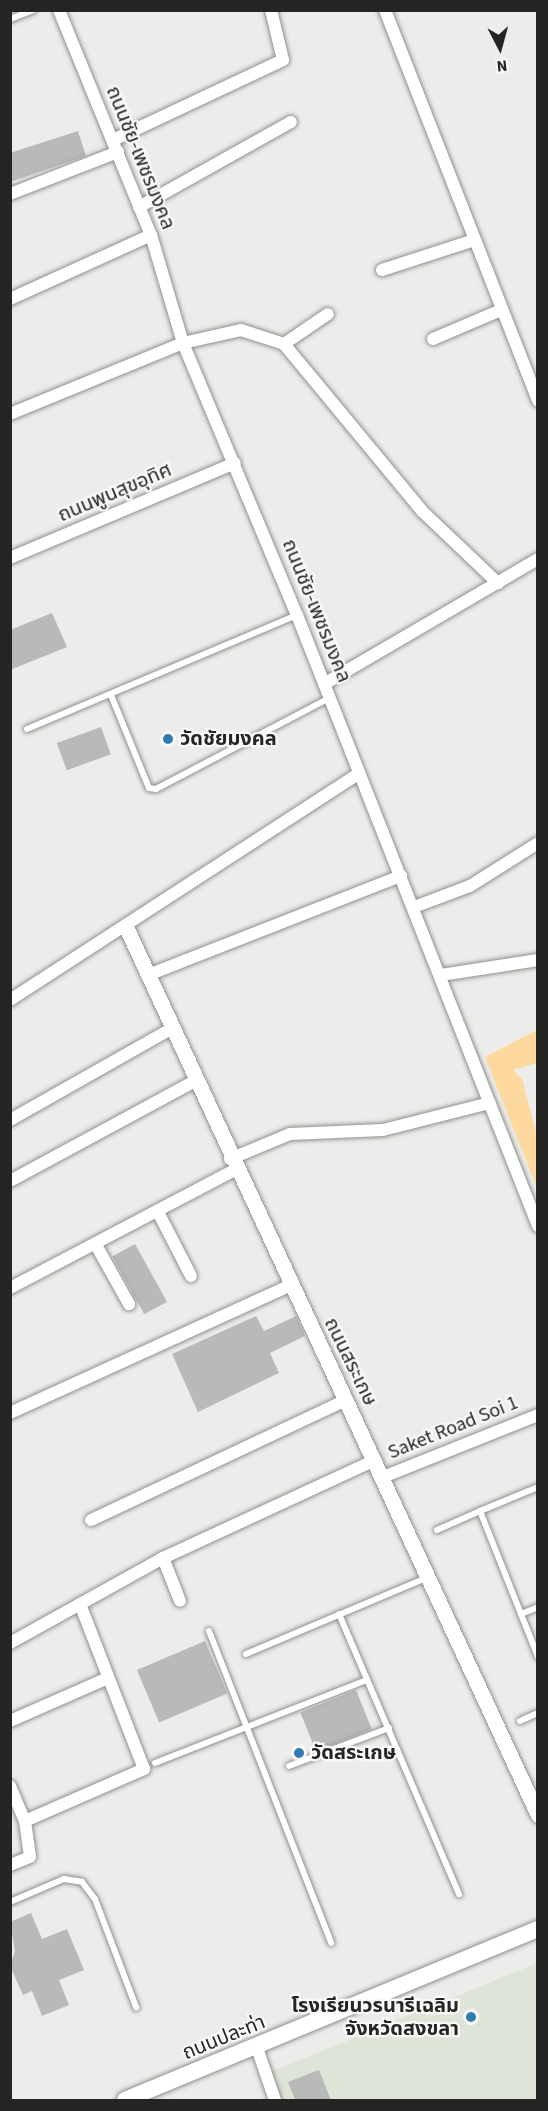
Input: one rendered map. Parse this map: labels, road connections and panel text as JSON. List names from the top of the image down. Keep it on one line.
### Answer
{"streets":{"main road":["ถนนปละท่า"],"street":["ถนนชัย-เพชรมงคล","ถนนพูนสุขอุทิศ","ถนนสระเกษ","Saket Road Soi 1"]},"crossings":[["ถนนชัย-เพชรมงคล","ถนนพูนสุขอุทิศ"],["ถนนสระเกษ","Saket Road Soi 1"]],"places":["วัดชัยมงคล","วัดสระเกษ","โรงเรียนวรนารีเฉลิม จังหวัดสงขลา"],"north":"bottom"}
